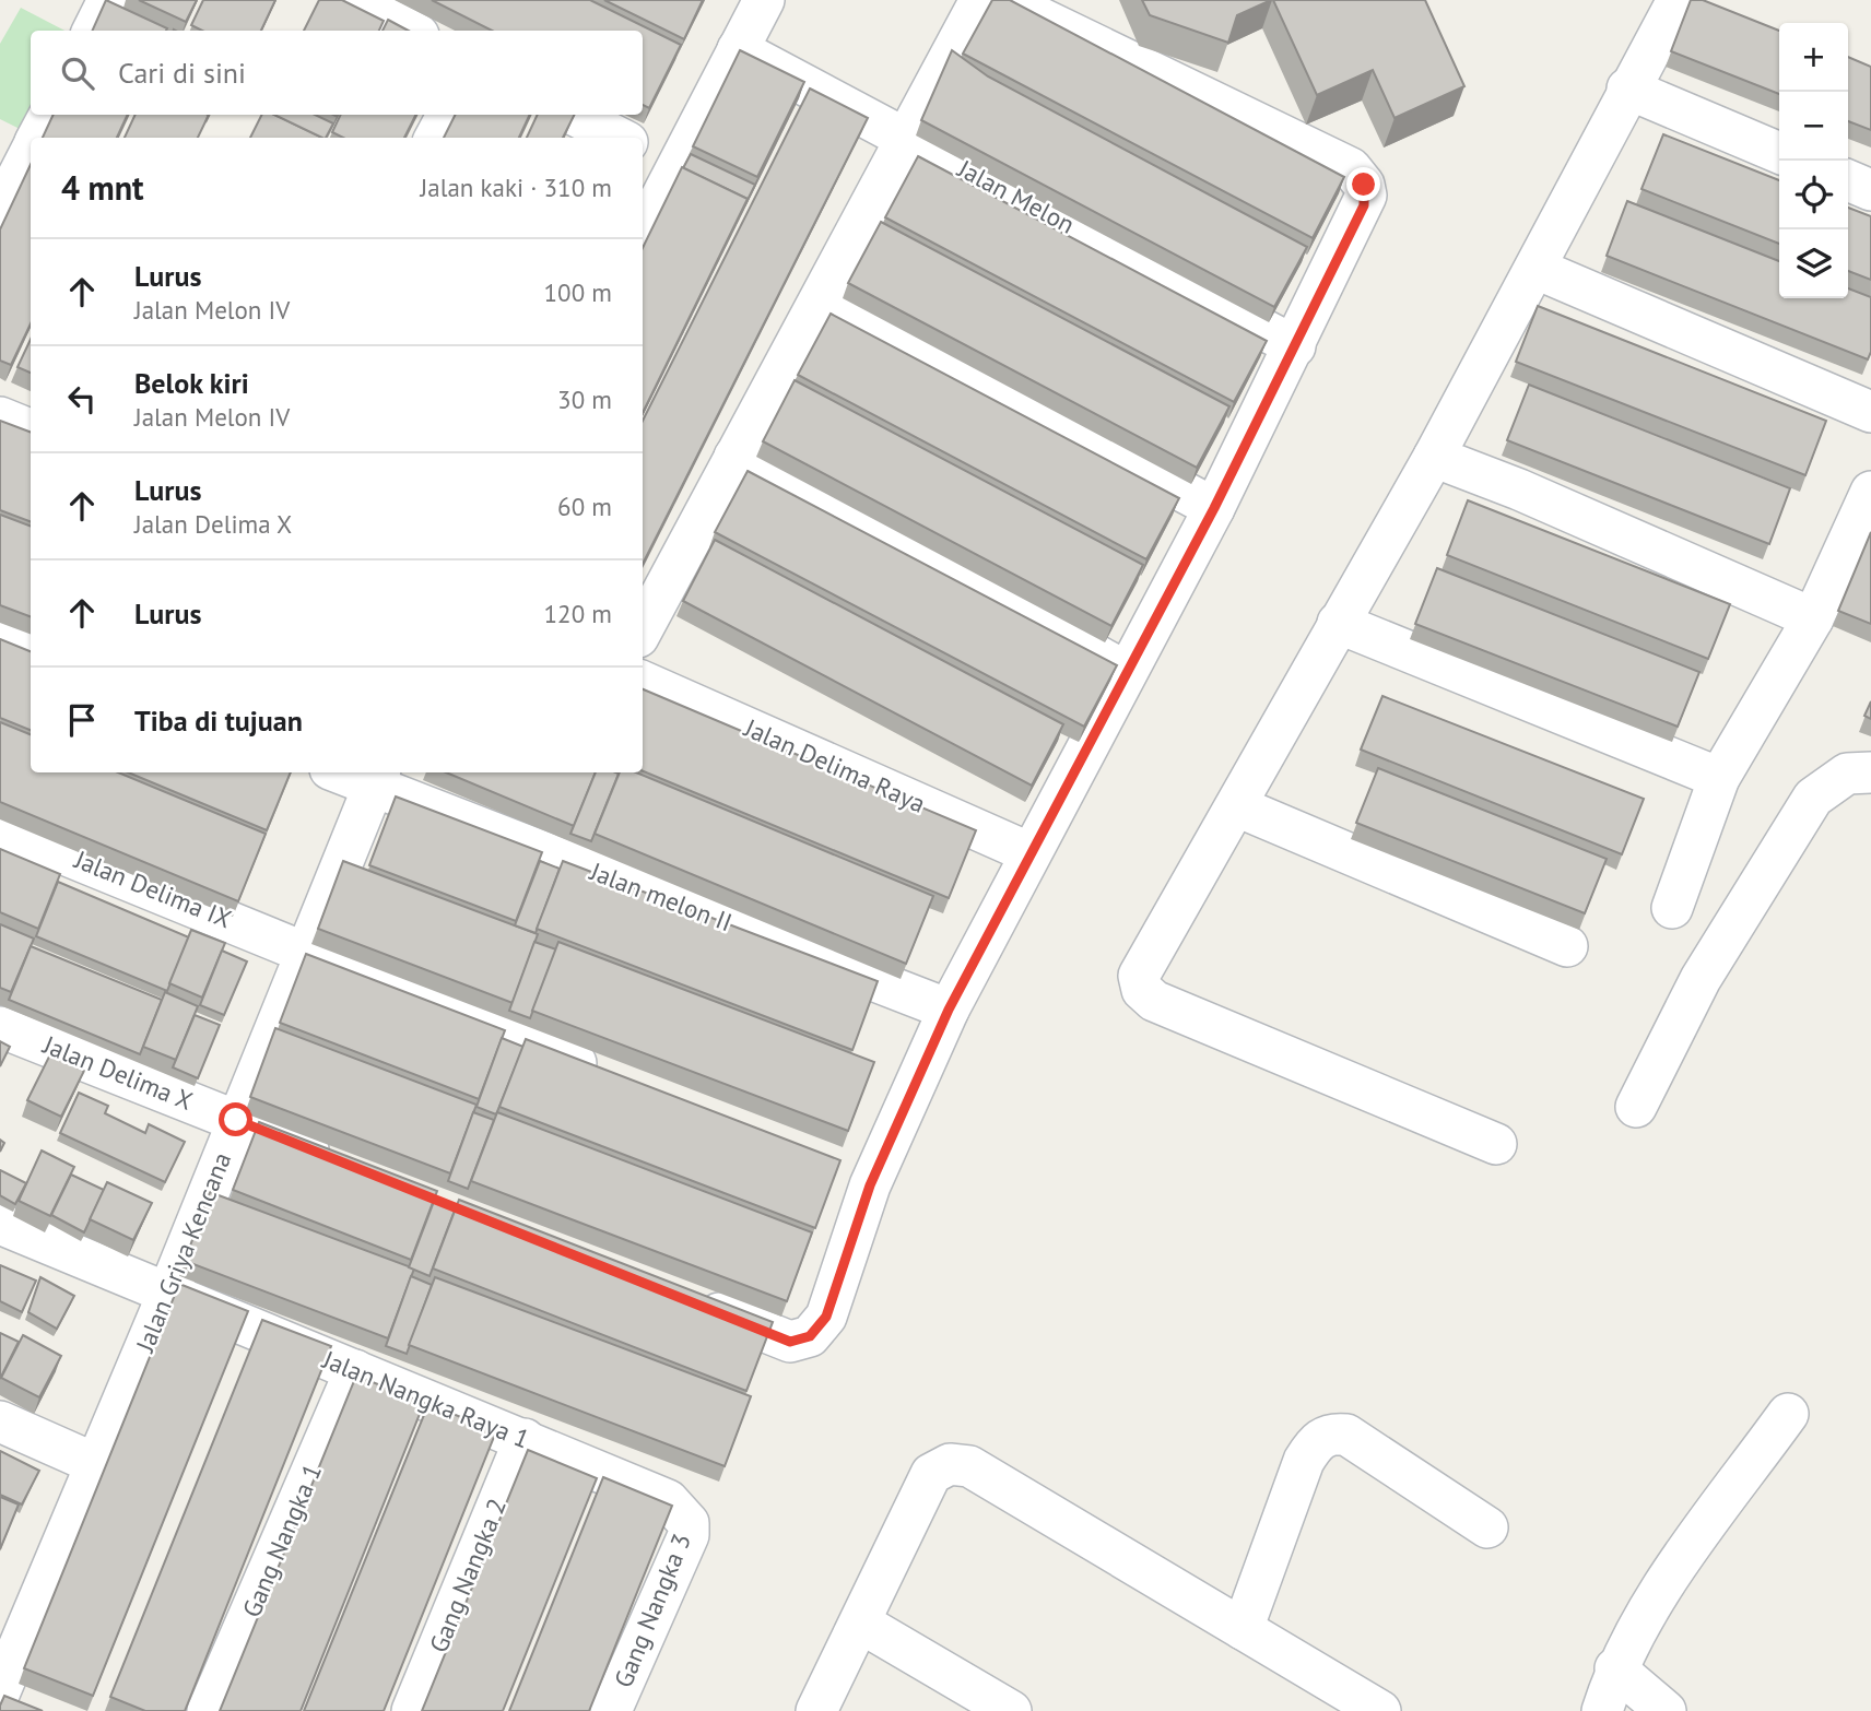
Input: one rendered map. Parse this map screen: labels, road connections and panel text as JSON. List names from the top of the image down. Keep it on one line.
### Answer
{"streets":{"street":["Jalan Melon","Jalan Delima Raya","Jalan Delima IX","Jalan melon II","Jalan Delima X","Jalan Griya Kencana","Jalan Nangka Raya 1","Gang Nangka 1","Gang Nangka 2","Gang Nangka 3"]},"crossings":[["Jalan Delima IX","Jalan Griya Kencana"],["Jalan melon II","Jalan Griya Kencana"],["Jalan Delima X","Jalan Griya Kencana"],["Jalan Griya Kencana","Jalan Nangka Raya 1"],["Jalan Nangka Raya 1","Gang Nangka 1"],["Jalan Nangka Raya 1","Gang Nangka 2"],["Jalan Nangka Raya 1","Gang Nangka 3"]],"page":{"map_buttons":["+","−"],"search":"Cari di sini","heading":["4 mnt","Jalan kaki · 310 m"],"list":[["Lurus","Jalan Melon IV","100 m"],["Belok kiri","Jalan Melon IV","30 m"],["Lurus","Jalan Delima X","60 m"],["Lurus","120 m"],"Tiba di tujuan"]}}
